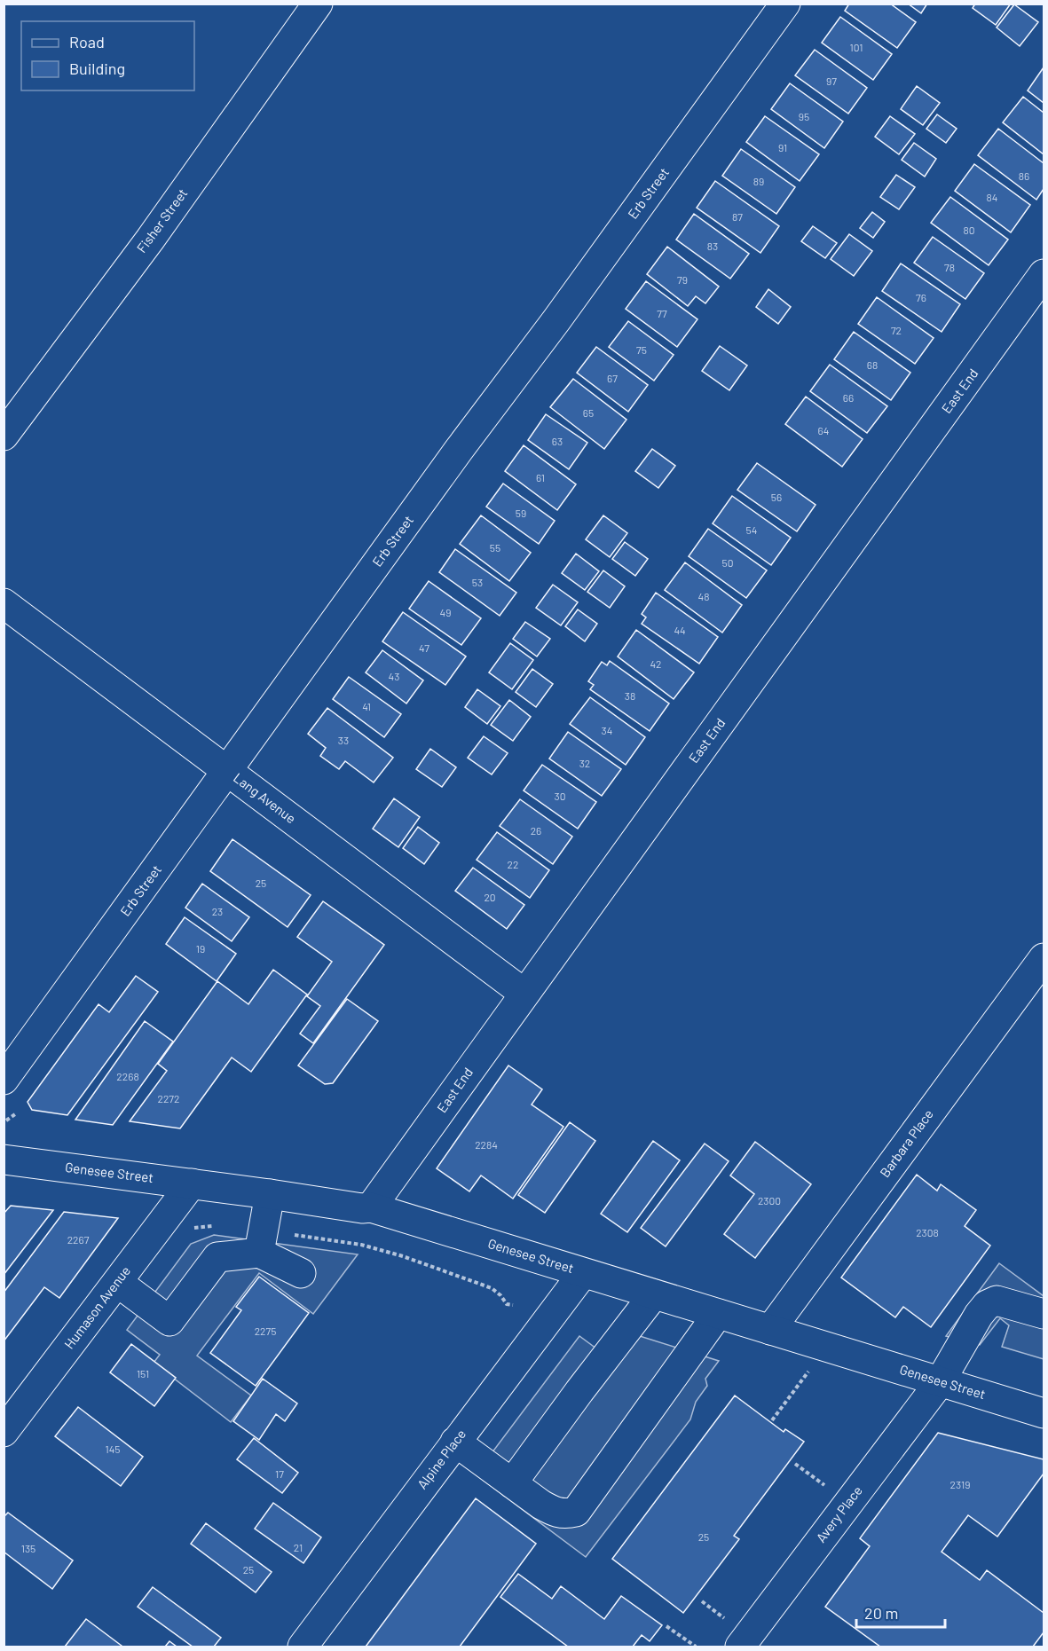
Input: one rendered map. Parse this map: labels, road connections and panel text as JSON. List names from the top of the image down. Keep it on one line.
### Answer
{"streets":{"street":["Erb Street","Fisher Street","East End","Lang Avenue","Barbara Place","Genesee Street","Humason Avenue","Alpine Place","Avery Place"]},"crossings":[["Erb Street","Lang Avenue"],["East End","Lang Avenue"],["East End","Genesee Street"],["Barbara Place","Genesee Street"],["Genesee Street","Humason Avenue"],["Genesee Street","Alpine Place"],["Genesee Street","Avery Place"]],"house_numbers":["101","97","95","91","86","89","84","87","80","83","78","79","76","77","72","75","68","67","66","65","64","63","61","56","59","54","55","50","53","48","49","44","47","42","43","38","41","34","33","32","30","26","22","25","20","23","19","2268","2272","2284","2300","2308","2267","2275","151","145","17","2319","25","21","135","25"],"legend":["Road","Building"],"scale_bar":"20 m"}
